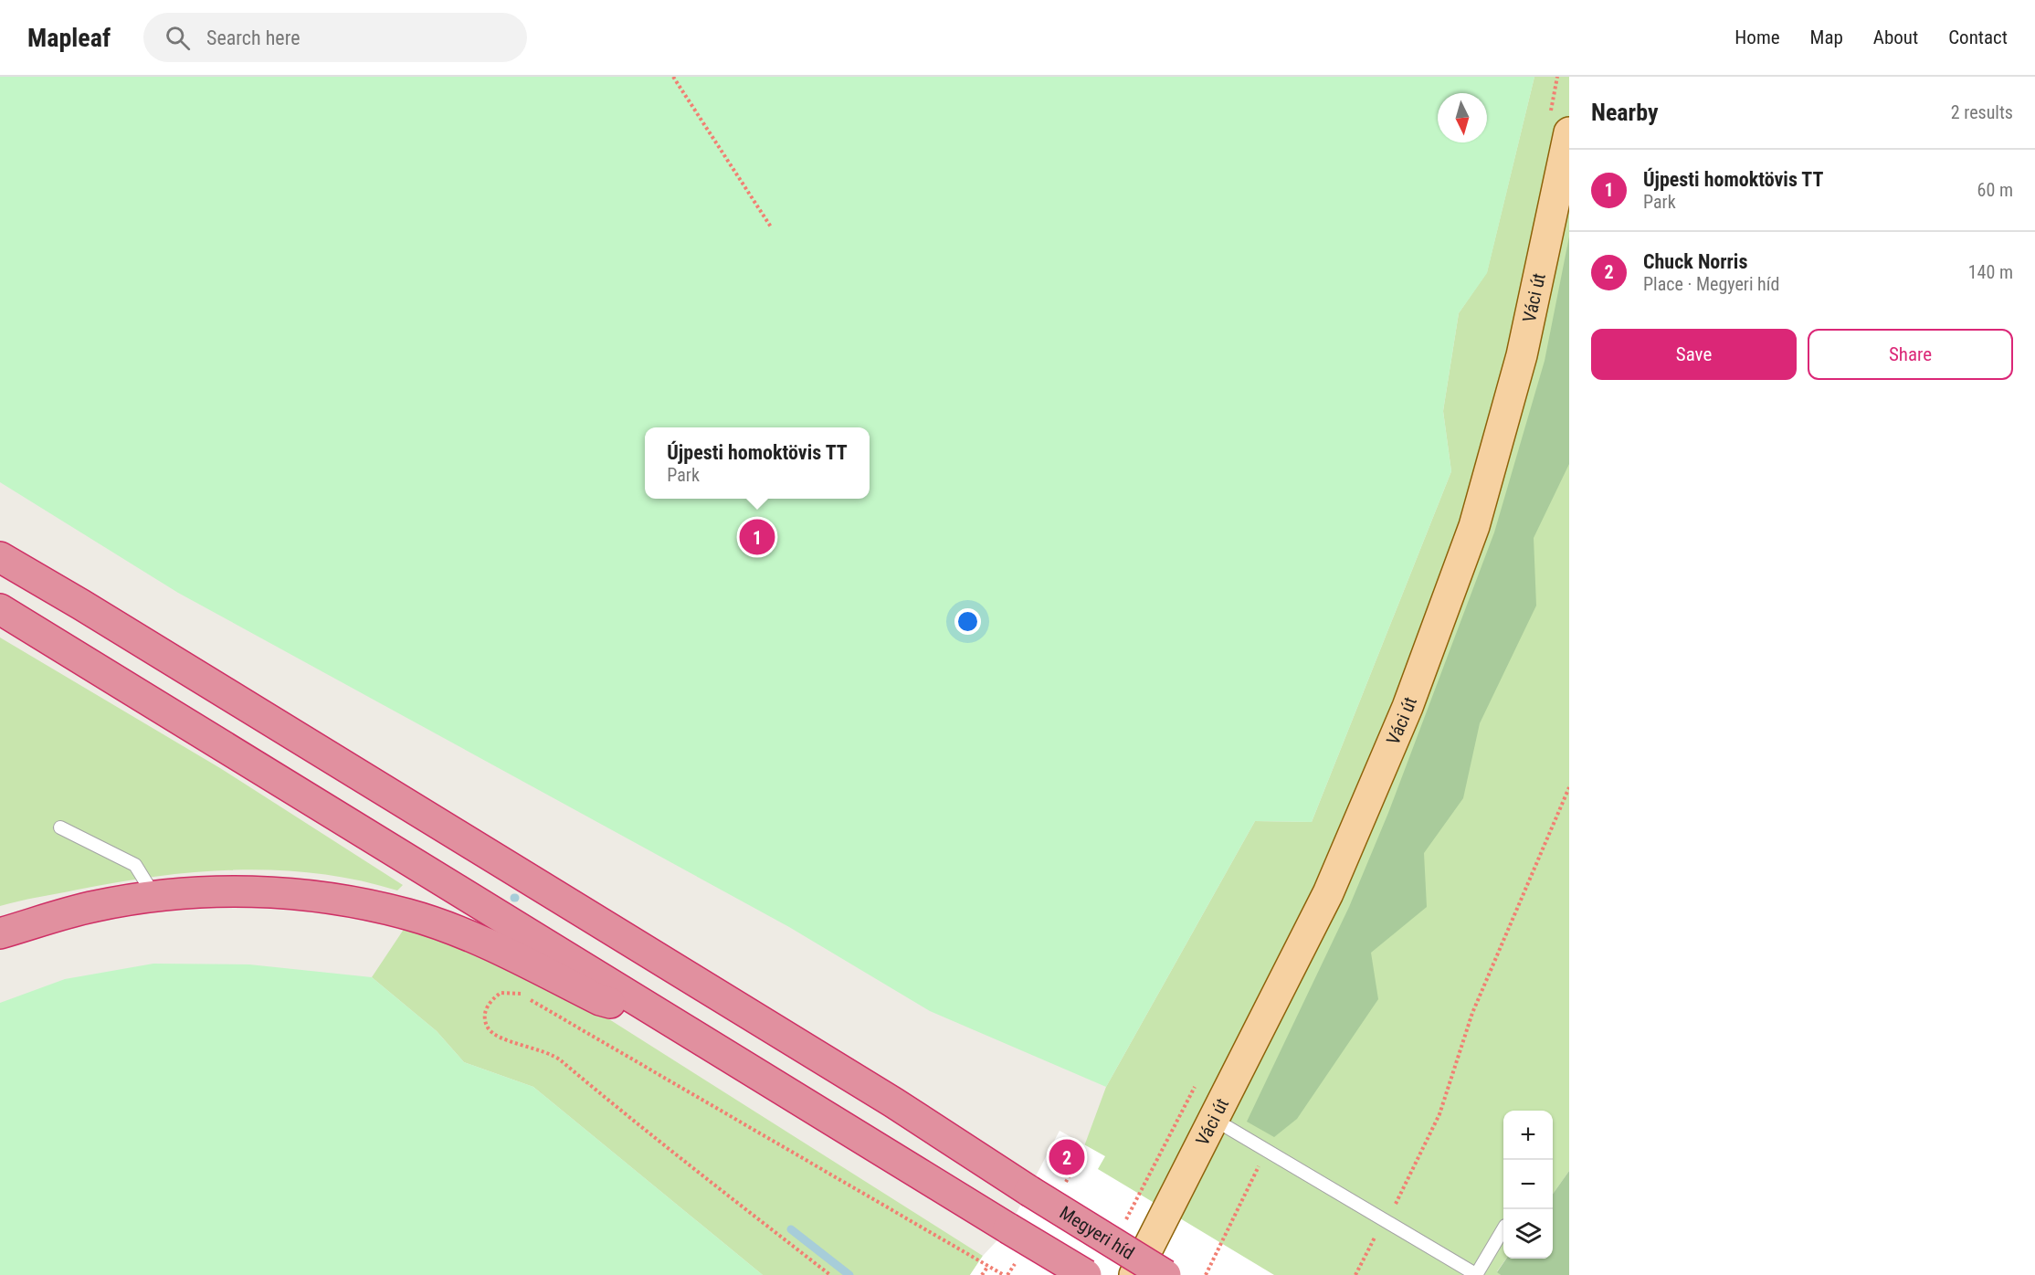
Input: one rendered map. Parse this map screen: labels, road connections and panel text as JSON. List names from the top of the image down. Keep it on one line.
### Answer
{"streets":{"highway":["Megyeri híd"],"main road":["Váci út"]},"north":"bottom","page":{"header":"Mapleaf","search":"Search here","nav":["Home","Map","About","Contact"],"heading":["Nearby","2 results"],"list":[{"mark":"1","name":"Újpesti homoktövis TT","note":"Park","value":"60 m"},{"mark":"2","name":"Chuck Norris","note":"Place · Megyeri híd","value":"140 m"}],"buttons":["Save","Share"],"popup":["Újpesti homoktövis TT","Park"],"pins":["1","2"],"map_buttons":["+","−"]}}
